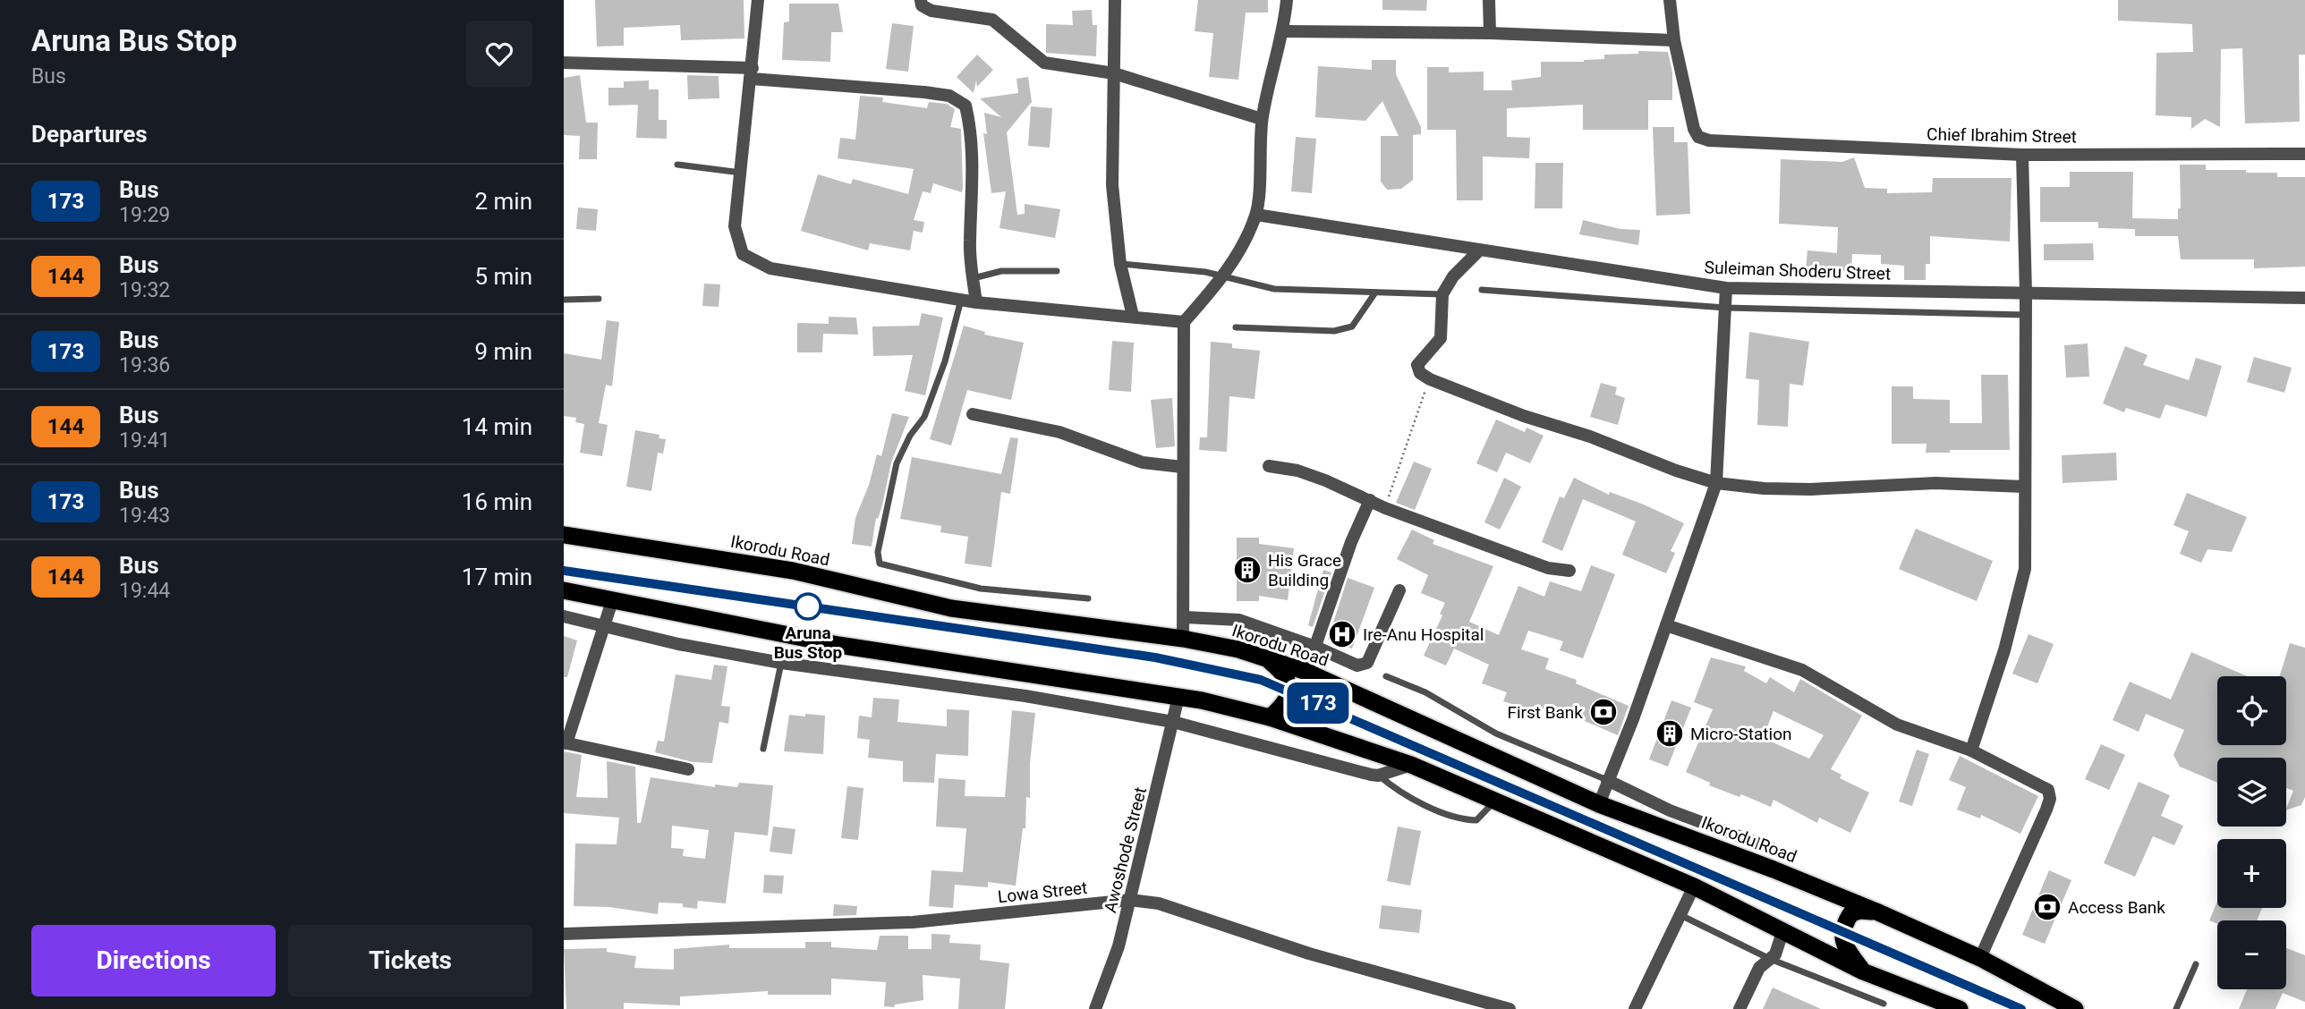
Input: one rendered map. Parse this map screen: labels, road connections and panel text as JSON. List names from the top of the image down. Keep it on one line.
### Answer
{"streets":{"highway":["Ikorodu Road"],"street":["Chief Ibrahim Street","Suleiman Shoderu Street","Awoshode Street","Lowa Street"]},"crossings":[["Awoshode Street","Lowa Street"]],"places":{"building":["His Grace Building","Micro-Station"],"other":["Aruna Bus Stop"],"hospital":["Ire-Anu Hospital"],"bank":["First Bank","Access Bank"]},"lines":["bus line 173"],"page":{"heading":[["Aruna Bus Stop","Bus"],"Departures"],"on_map":"173","list":[{"mark":"173","name":"Bus","note":"19:29","value":"2 min"},{"mark":"144","name":"Bus","note":"19:32","value":"5 min"},{"mark":"173","name":"Bus","note":"19:36","value":"9 min"},{"mark":"144","name":"Bus","note":"19:41","value":"14 min"},{"mark":"173","name":"Bus","note":"19:43","value":"16 min"},{"mark":"144","name":"Bus","note":"19:44","value":"17 min"}],"map_buttons":["+","−"],"buttons":["Directions","Tickets"]}}
